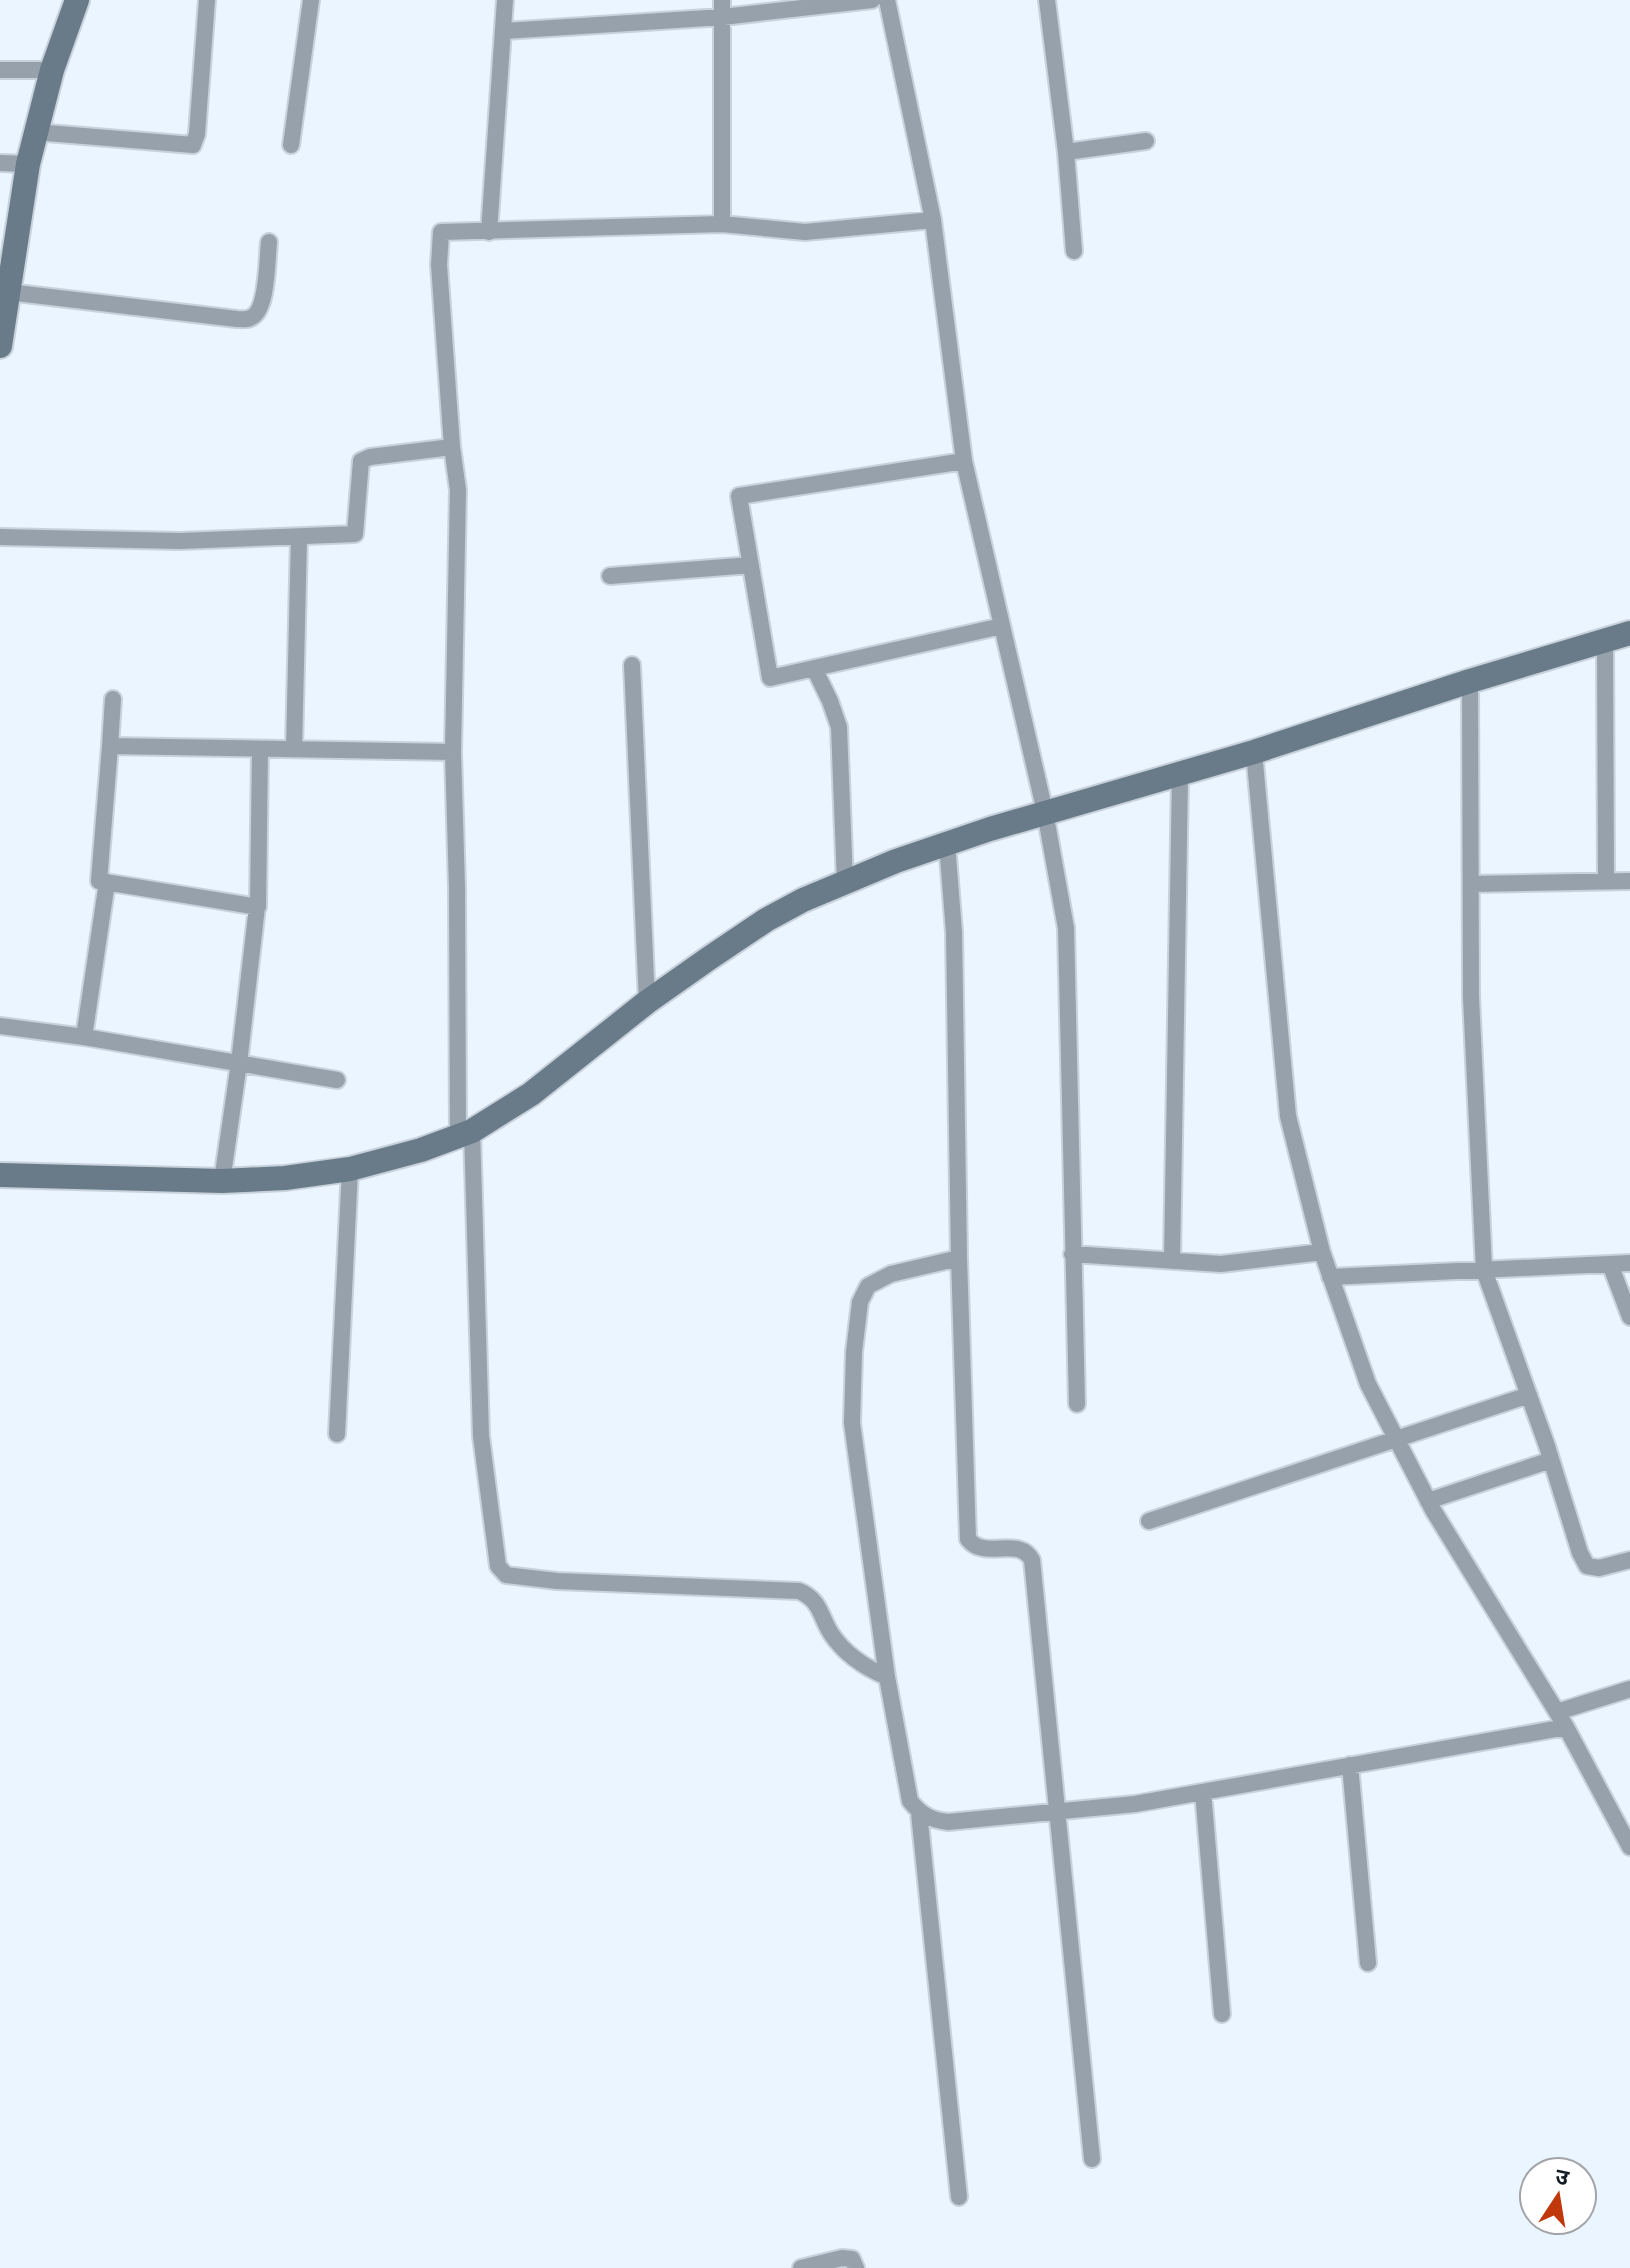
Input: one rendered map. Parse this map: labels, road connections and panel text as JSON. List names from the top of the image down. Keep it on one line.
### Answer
{"north":"top"}
